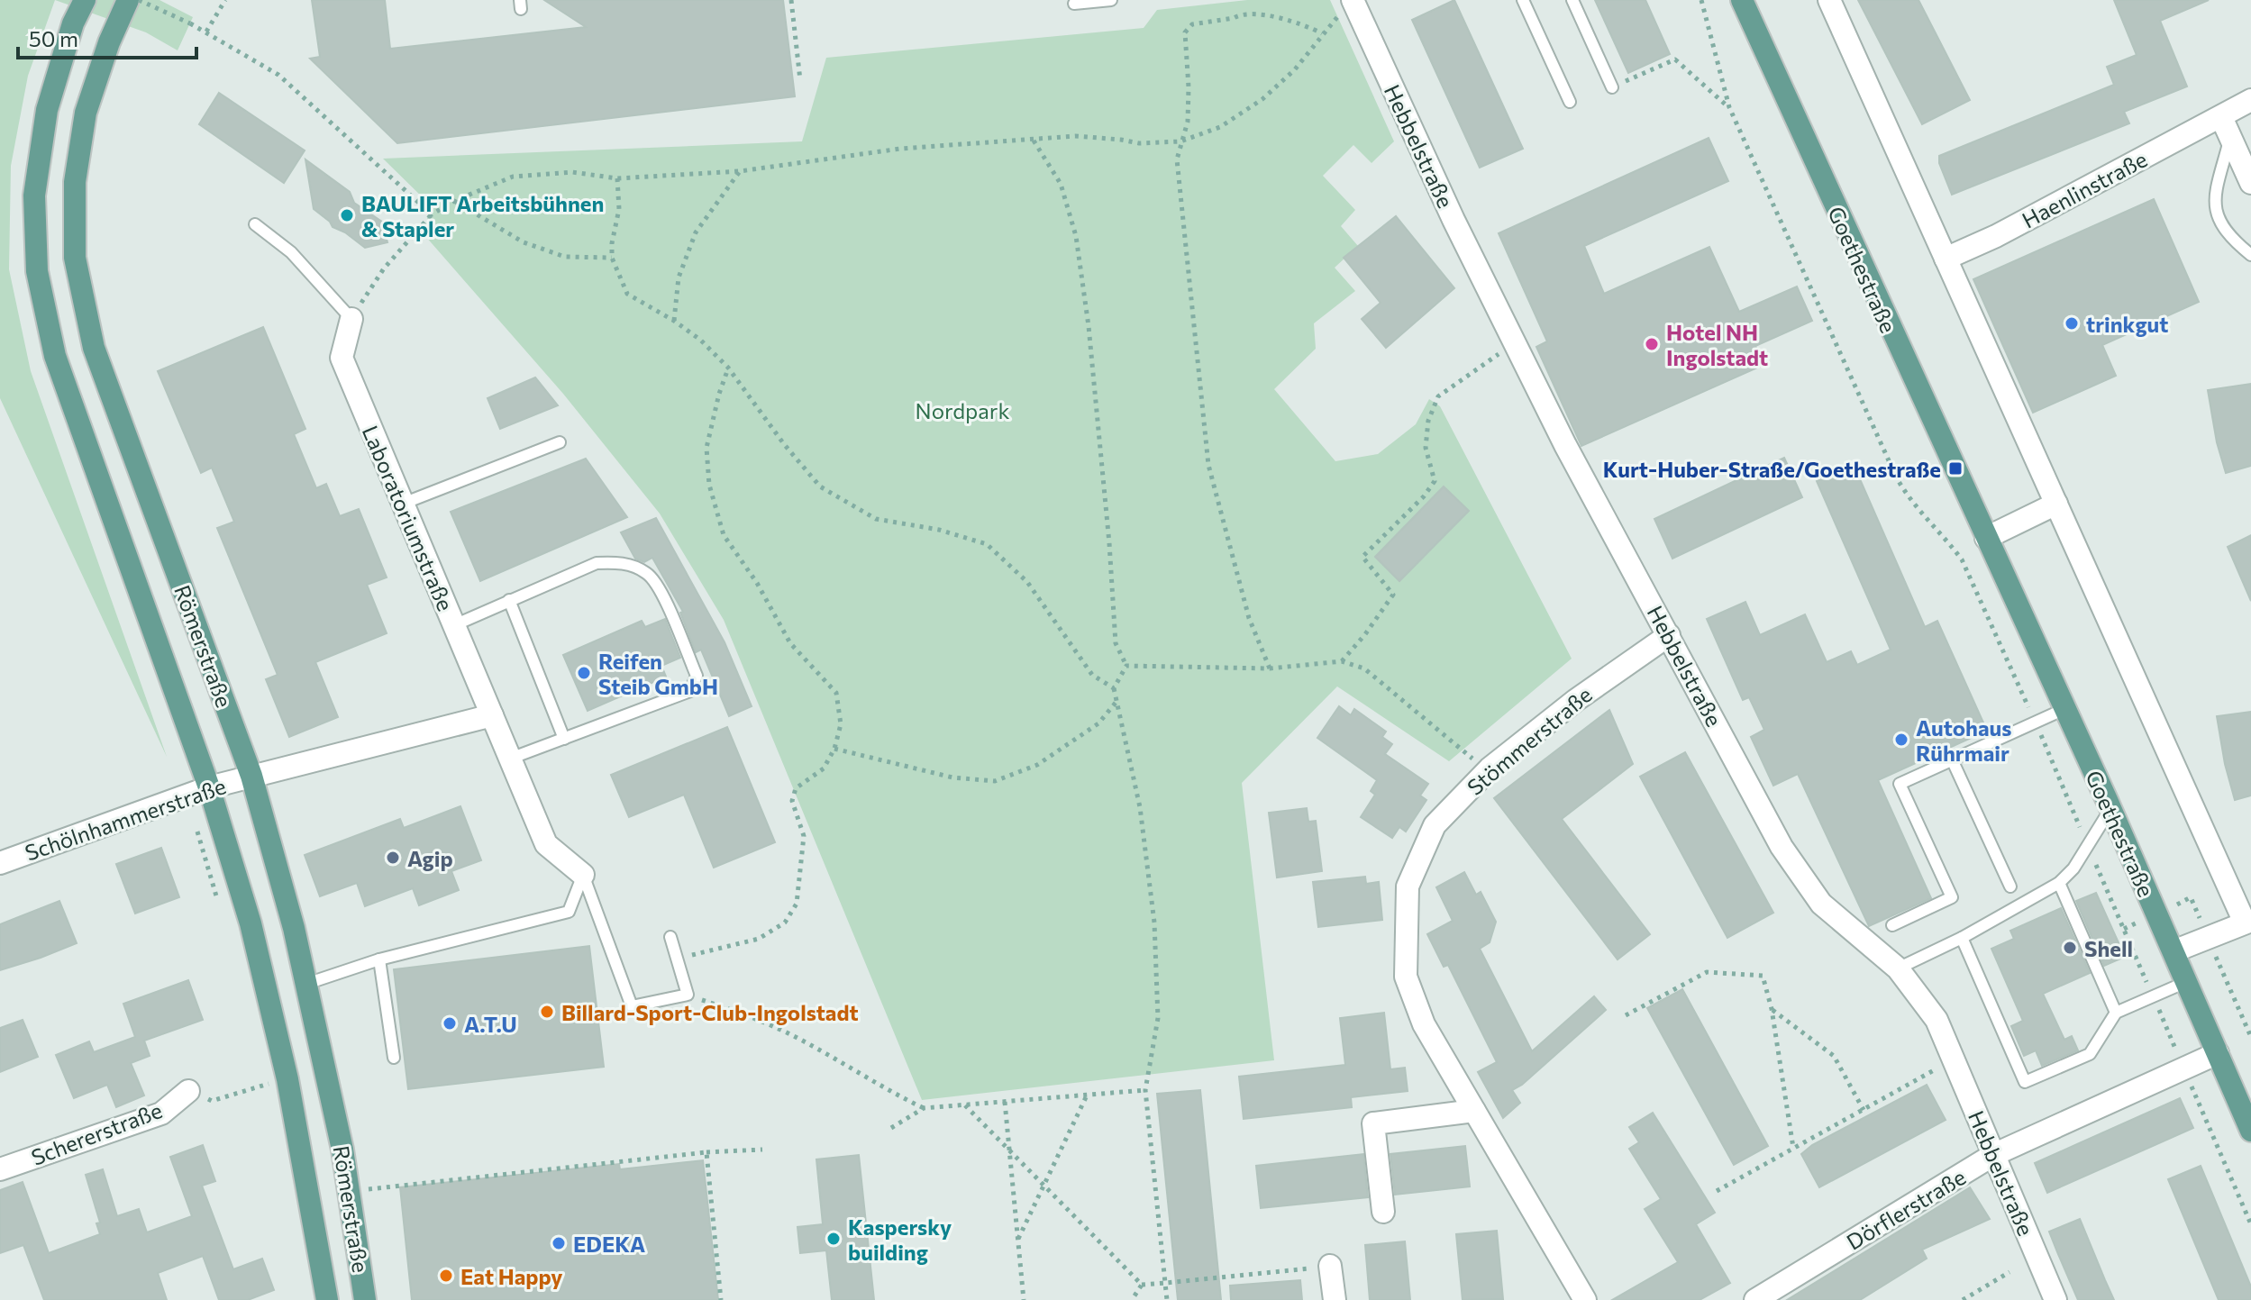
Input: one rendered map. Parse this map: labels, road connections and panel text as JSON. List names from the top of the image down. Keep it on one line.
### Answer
{"streets":{"main road":["Goethestraße","Römerstraße"],"street":["Hebbelstraße","Haenlinstraße","Laboratoriumstraße","Stömmerstraße","Schölnhammerstraße","Schererstraße","Dörflerstraße"]},"crossings":[["Hebbelstraße","Stömmerstraße"],["Hebbelstraße","Dörflerstraße"],["Goethestraße","Dörflerstraße"],["Römerstraße","Schölnhammerstraße"]],"parks":["Nordpark"],"places":{"other":["BAULIFT Arbeitsbühnen & Stapler","trinkgut","Hotel NH Ingolstadt","Reifen Steib GmbH","Autohaus Rührmair","Agip","Shell","Billard-Sport-Club-Ingolstadt","A.T.U","Kaspersky building","EDEKA","Eat Happy"],"transit":["Kurt-Huber-Straße/Goethestraße"]},"scale_bar":"50 m"}
